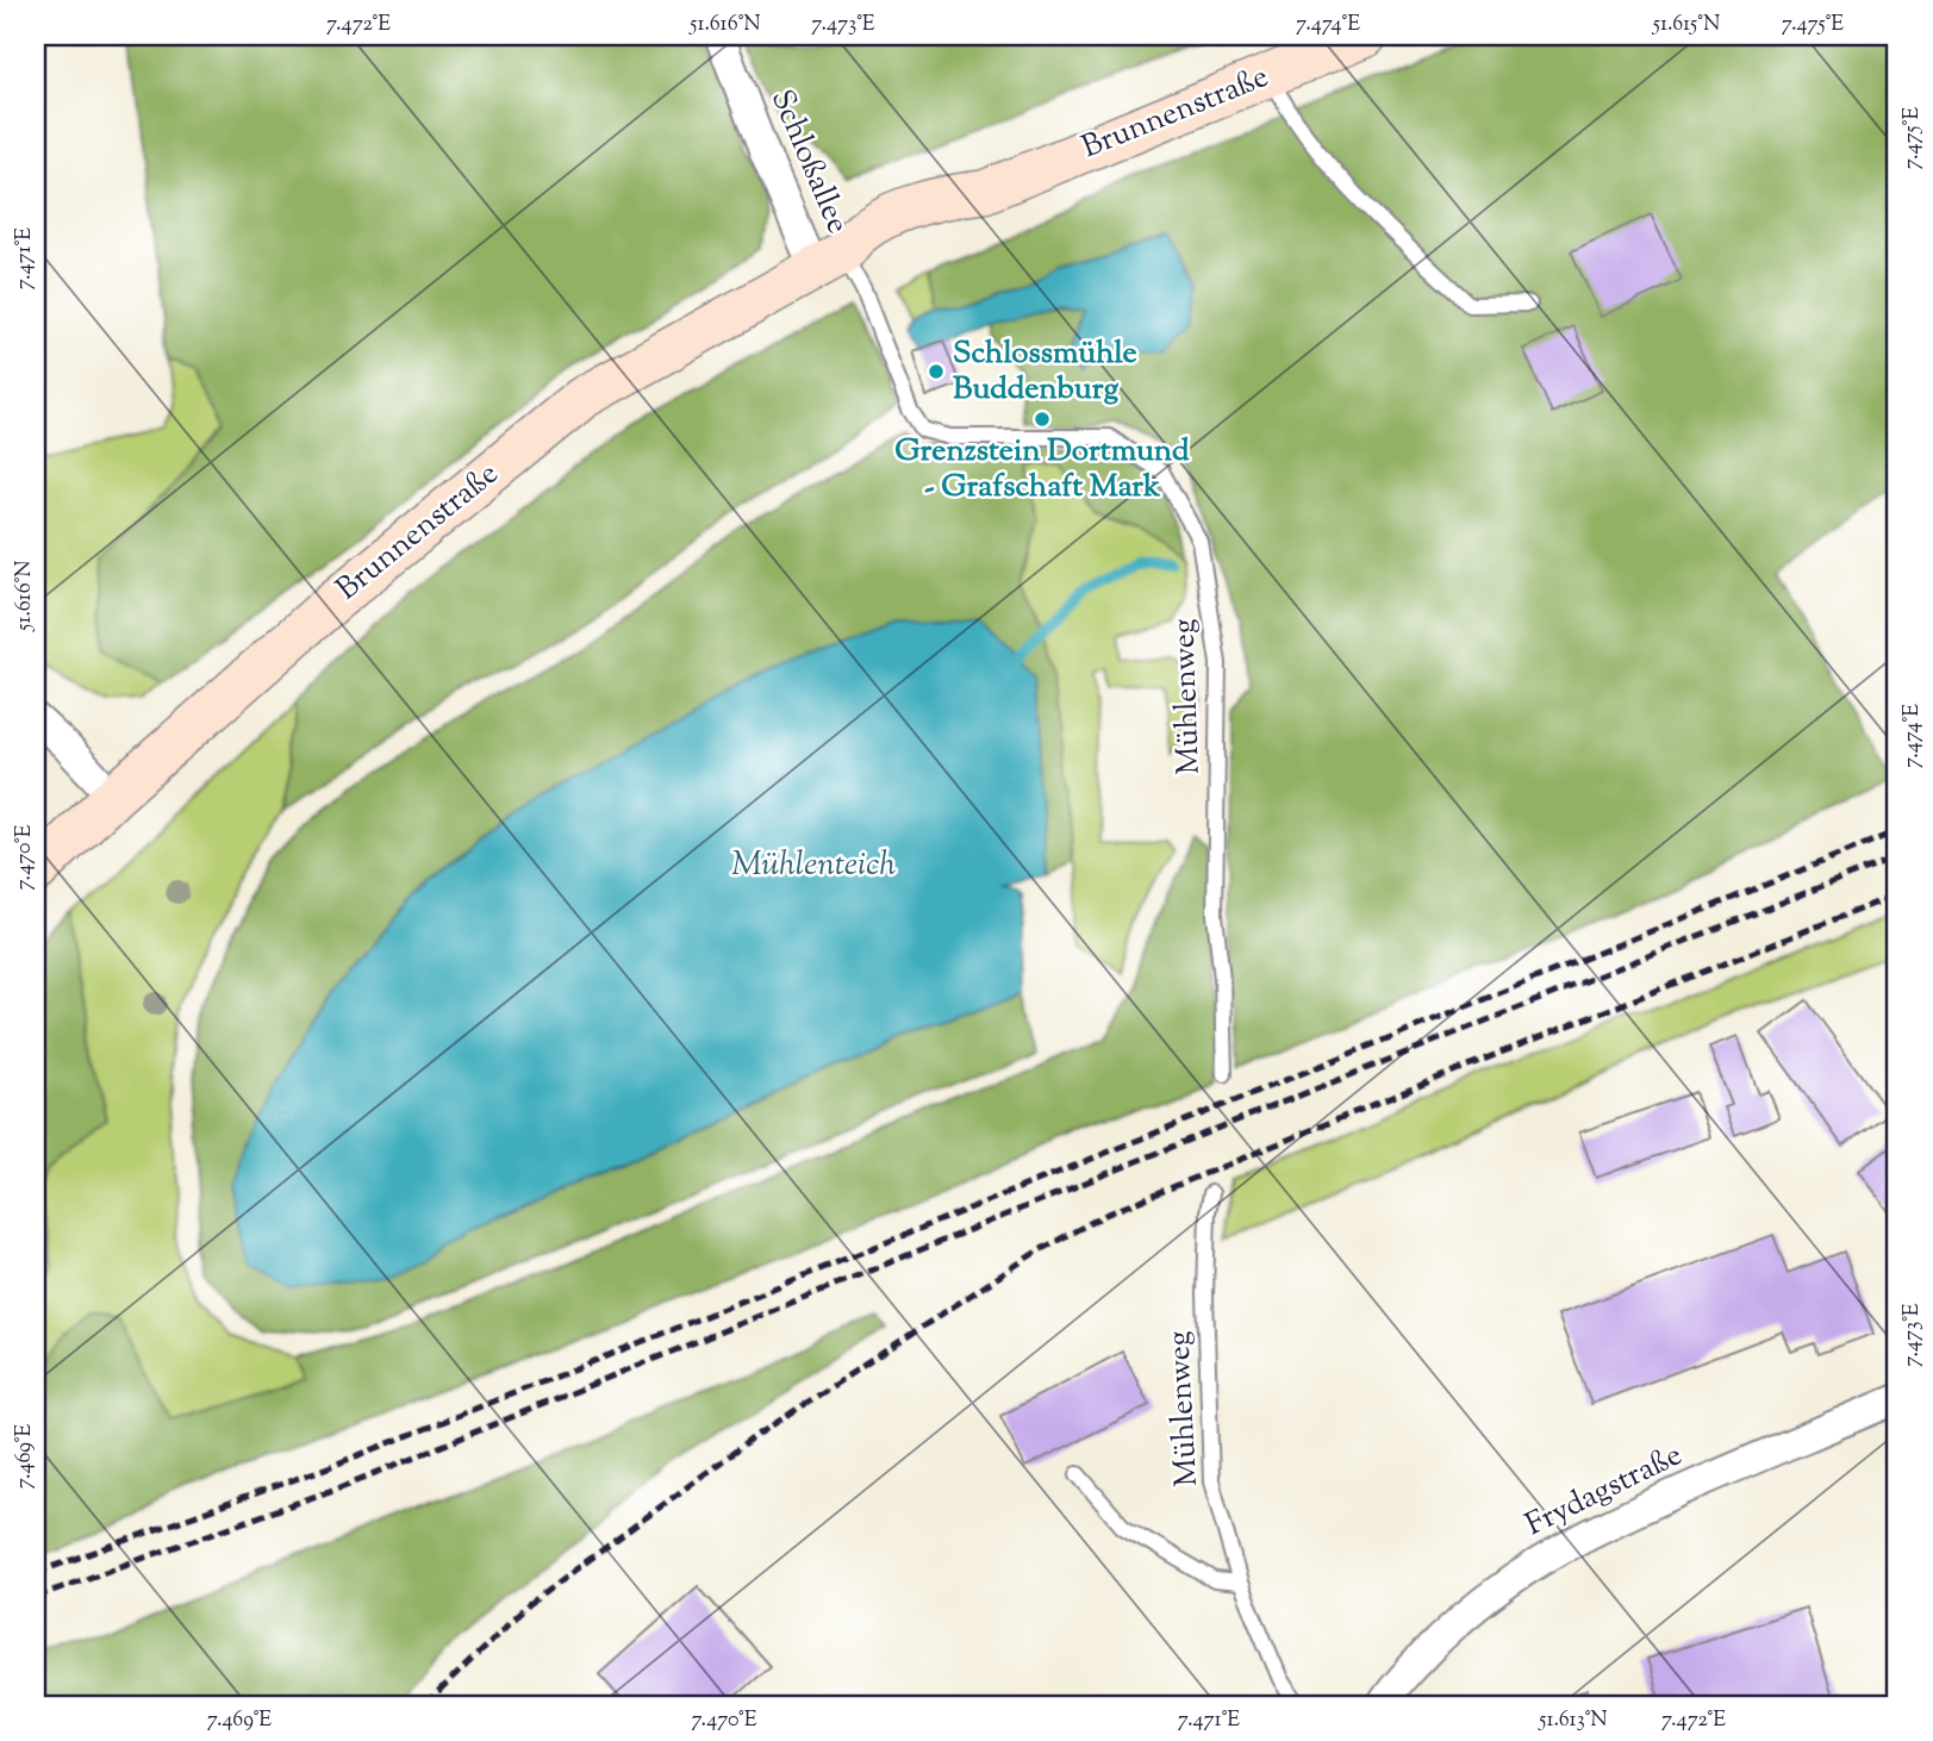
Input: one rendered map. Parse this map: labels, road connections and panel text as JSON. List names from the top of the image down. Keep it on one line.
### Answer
{"streets":{"street":["Brunnenstraße","Schloßallee","Frydagstraße"],"lane":["Mühlenweg"]},"crossings":[["Brunnenstraße","Schloßallee"],["Brunnenstraße","Mühlenweg"],["Schloßallee","Mühlenweg"]],"water":["Mühlenteich"],"places":["Schlossmühle Buddenburg","Grenzstein Dortmund - Grafschaft Mark"],"coordinates":["7.472°E","51.616°N","7.473°E","7.474°E","51.615°N","7.475°E","7.471°E","7.470°E","7.469°E","51.613°N"]}
